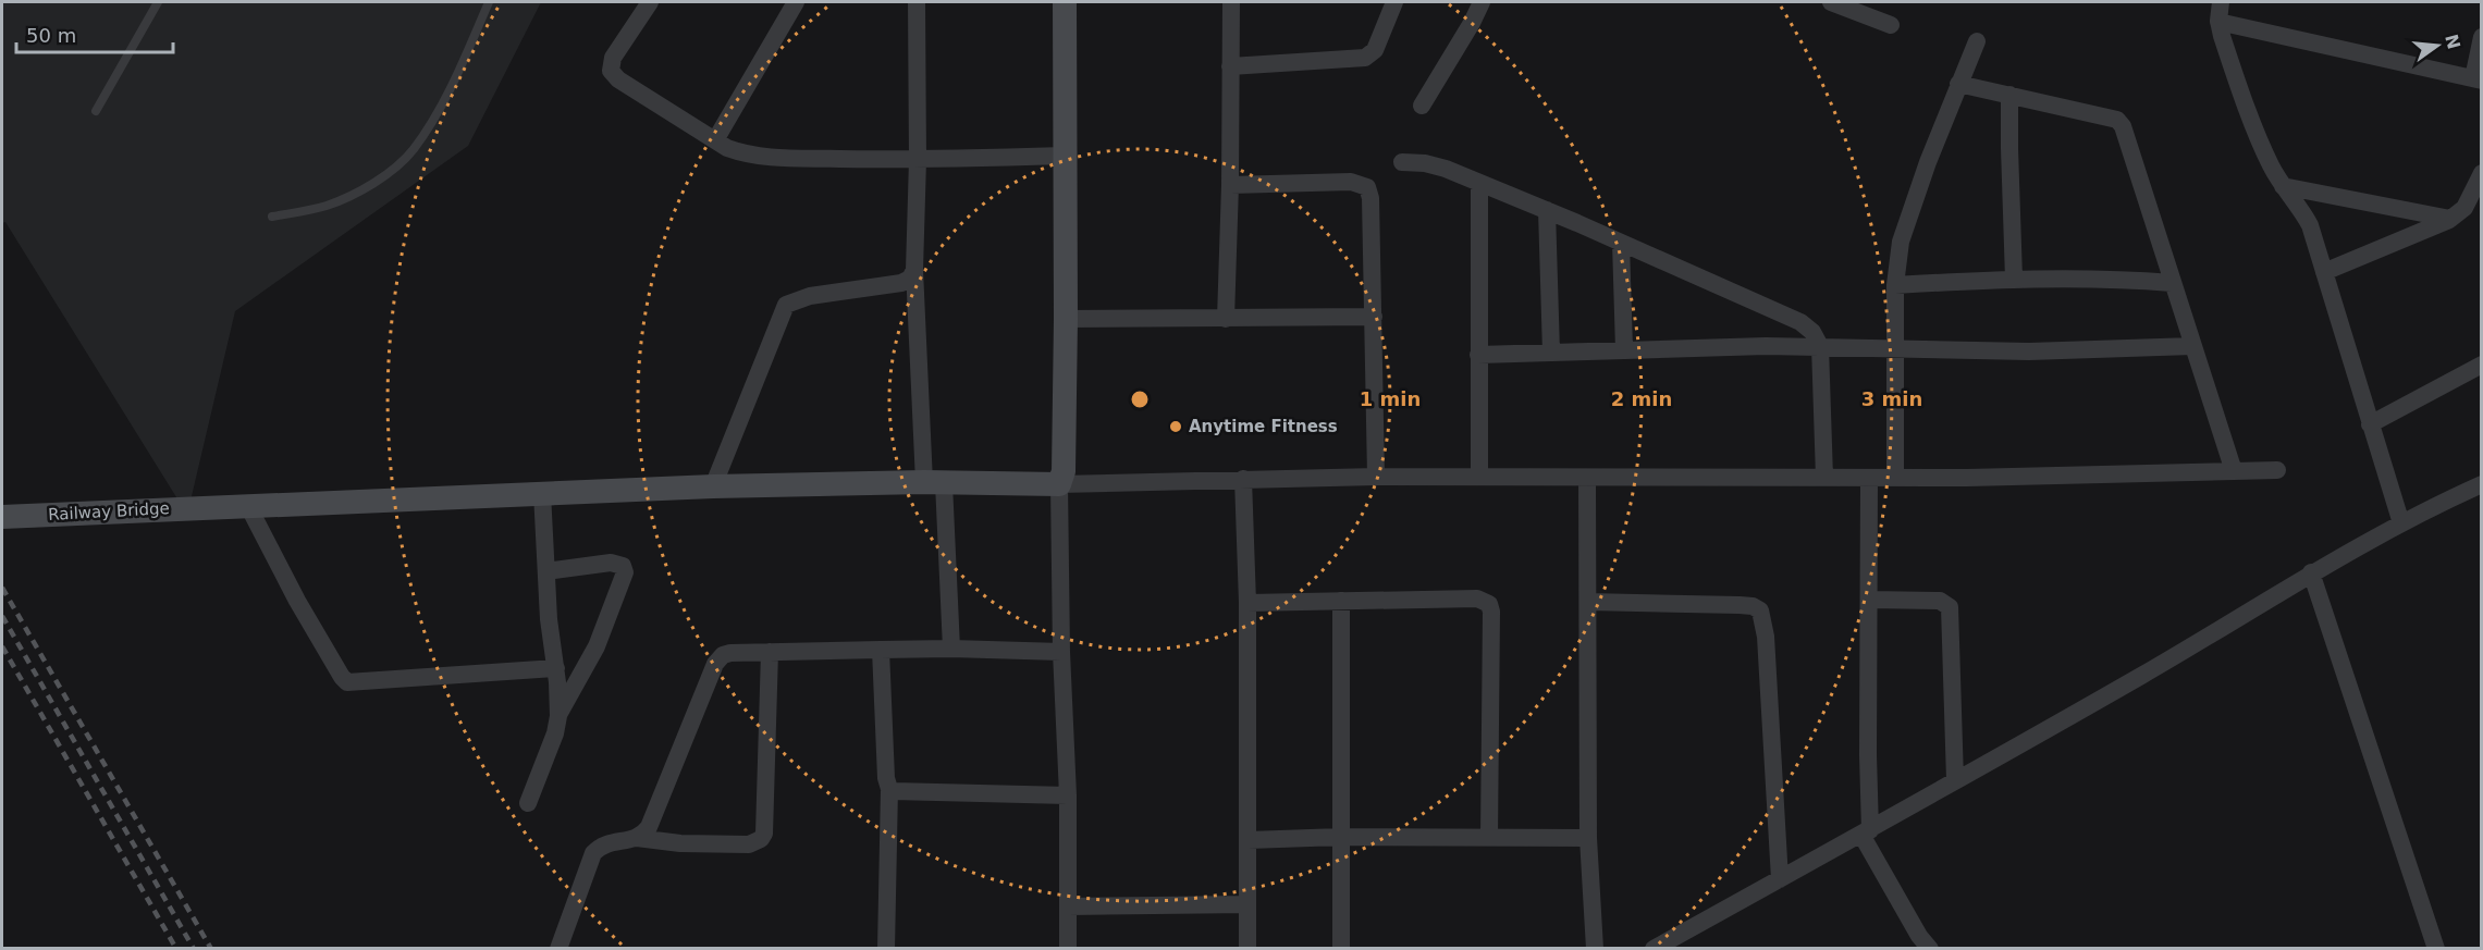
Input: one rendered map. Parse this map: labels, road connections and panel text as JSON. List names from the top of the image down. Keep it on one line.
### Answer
{"streets":{"street":["Railway Bridge"]},"places":["Anytime Fitness"],"scale_bar":"50 m","north":"right","rings":["1 min","2 min","3 min"]}
